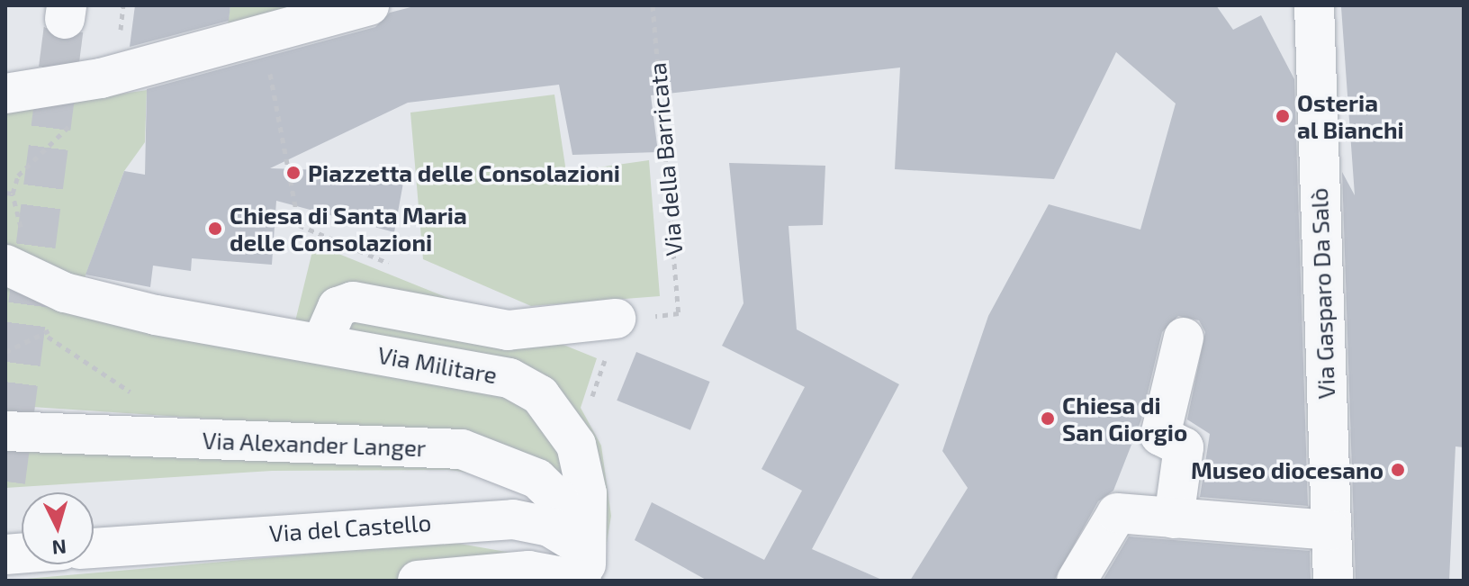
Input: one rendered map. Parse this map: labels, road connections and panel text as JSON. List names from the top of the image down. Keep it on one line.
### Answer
{"streets":{"street":["Via Gasparo Da Salò","Via Militare","Via Alexander Langer","Via del Castello"],"path":["Via della Barricata"]},"crossings":[["Via Militare","Via Alexander Langer"],["Via Militare","Via del Castello"],["Via Alexander Langer","Via del Castello"]],"places":["Osteria al Bianchi","Piazzetta delle Consolazioni","Chiesa di Santa Maria delle Consolazioni","Chiesa di San Giorgio","Museo diocesano"],"north":"bottom"}
